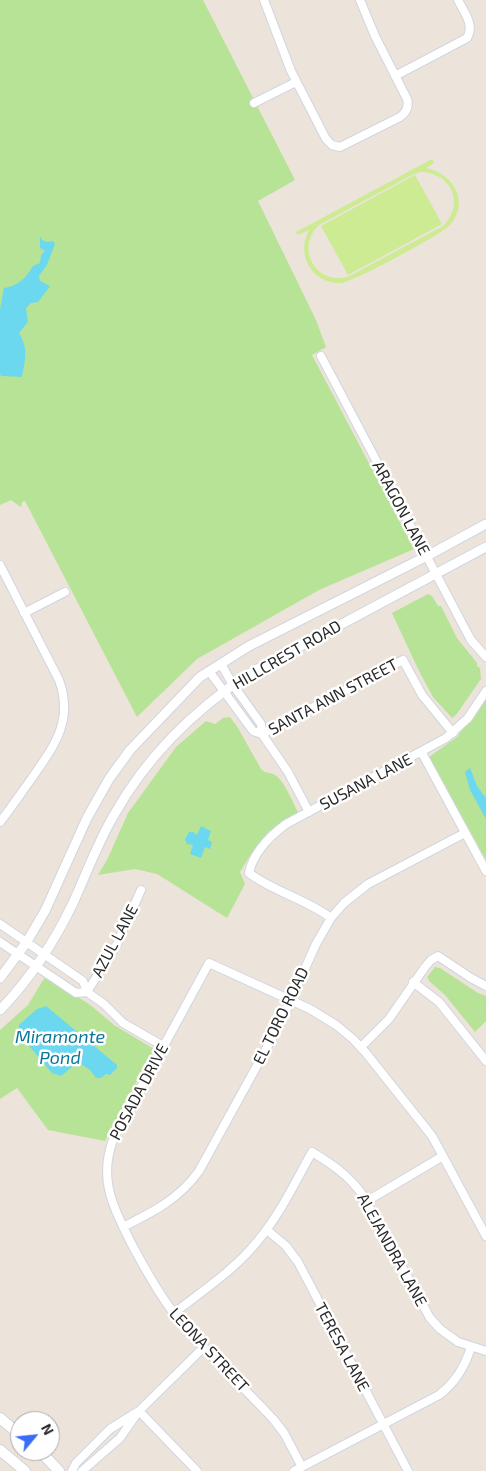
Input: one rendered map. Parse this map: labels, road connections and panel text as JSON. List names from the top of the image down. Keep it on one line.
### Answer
{"streets":{"street":["ARAGON LANE","HILLCREST ROAD","SANTA ANN STREET","SUSANA LANE","AZUL LANE","EL TORO ROAD","POSADA DRIVE","ALEJANDRA LANE","TERESA LANE","LEONA STREET"]},"crossings":[["ARAGON LANE","HILLCREST ROAD"],["SANTA ANN STREET","SUSANA LANE"],["SUSANA LANE","EL TORO ROAD"],["EL TORO ROAD","POSADA DRIVE"],["EL TORO ROAD","LEONA STREET"],["POSADA DRIVE","LEONA STREET"],["ALEJANDRA LANE","TERESA LANE"]],"water":["Miramonte Pond"],"north":"top right"}
